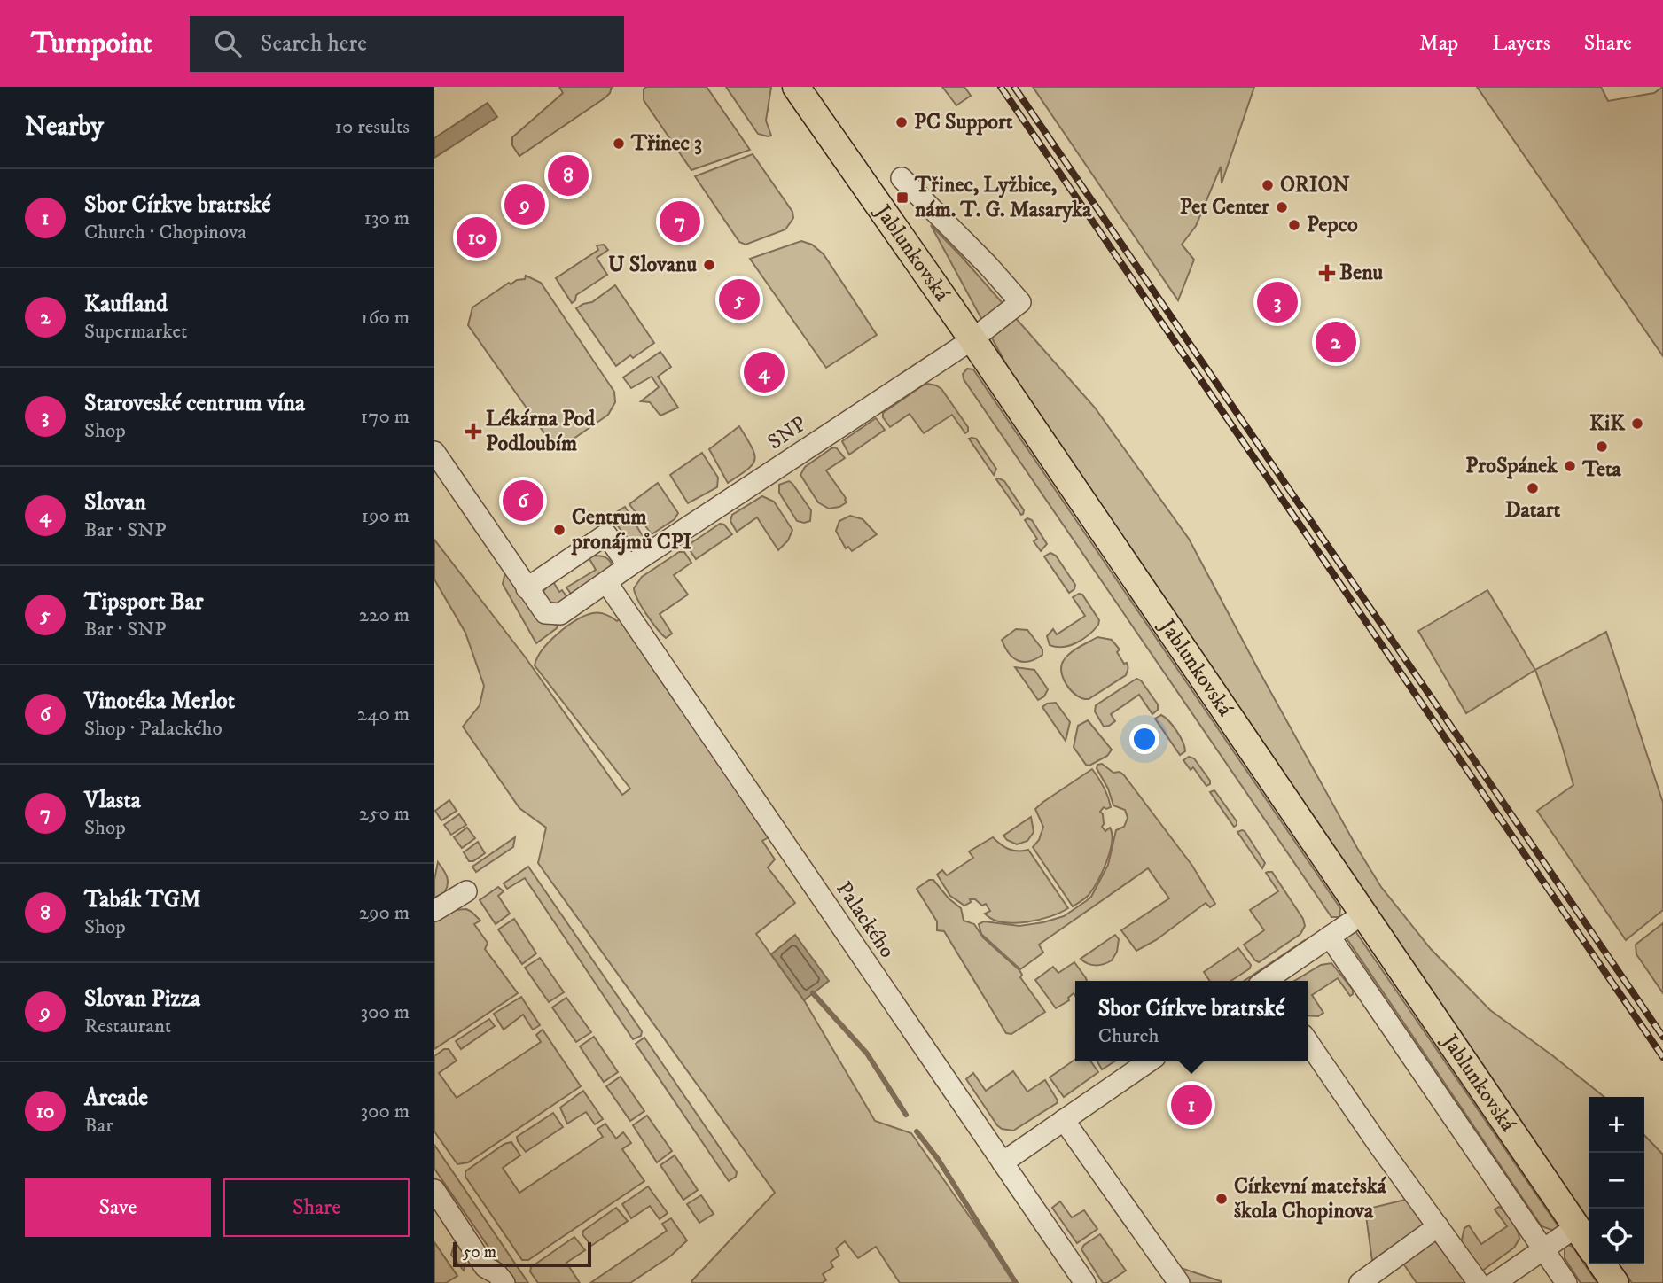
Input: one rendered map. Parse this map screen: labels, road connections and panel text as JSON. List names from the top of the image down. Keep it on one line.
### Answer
{"streets":{"main road":["Jablunkovská"],"street":["SNP","Palackého"]},"crossings":[["Jablunkovská","SNP"],["SNP","Palackého"]],"places":{"other":["PC Support","Třinec 3","ORION","Pet Center","Pepco","U Slovanu","KiK","Teta","ProSpánek","Datart","Centrum pronájmů CPI","Církevní mateřská škola Chopinova"],"transit":["Třinec, Lyžbice, nám. T. G. Masaryka"],"health":["Benu","Lékárna Pod Podloubím"]},"scale_bar":"50 m","page":{"header":"Turnpoint","search":"Search here","nav":["Map","Layers","Share"],"heading":["Nearby","10 results"],"pins":["8","9","7","10","5","3","2","4","6","1"],"list":[{"mark":"1","name":"Sbor Církve bratrské","note":"Church · Chopinova","value":"130 m"},{"mark":"2","name":"Kaufland","note":"Supermarket","value":"160 m"},{"mark":"3","name":"Staroveské centrum vína","note":"Shop","value":"170 m"},{"mark":"4","name":"Slovan","note":"Bar · SNP","value":"190 m"},{"mark":"5","name":"Tipsport Bar","note":"Bar · SNP","value":"220 m"},{"mark":"6","name":"Vinotéka Merlot","note":"Shop · Palackého","value":"240 m"},{"mark":"7","name":"Vlasta","note":"Shop","value":"250 m"},{"mark":"8","name":"Tabák TGM","note":"Shop","value":"290 m"},{"mark":"9","name":"Slovan Pizza","note":"Restaurant","value":"300 m"},{"mark":"10","name":"Arcade","note":"Bar","value":"300 m"}],"popup":["Sbor Církve bratrské","Church"],"map_buttons":["+","−"],"buttons":["Save","Share"],"scale":"50 m"}}
